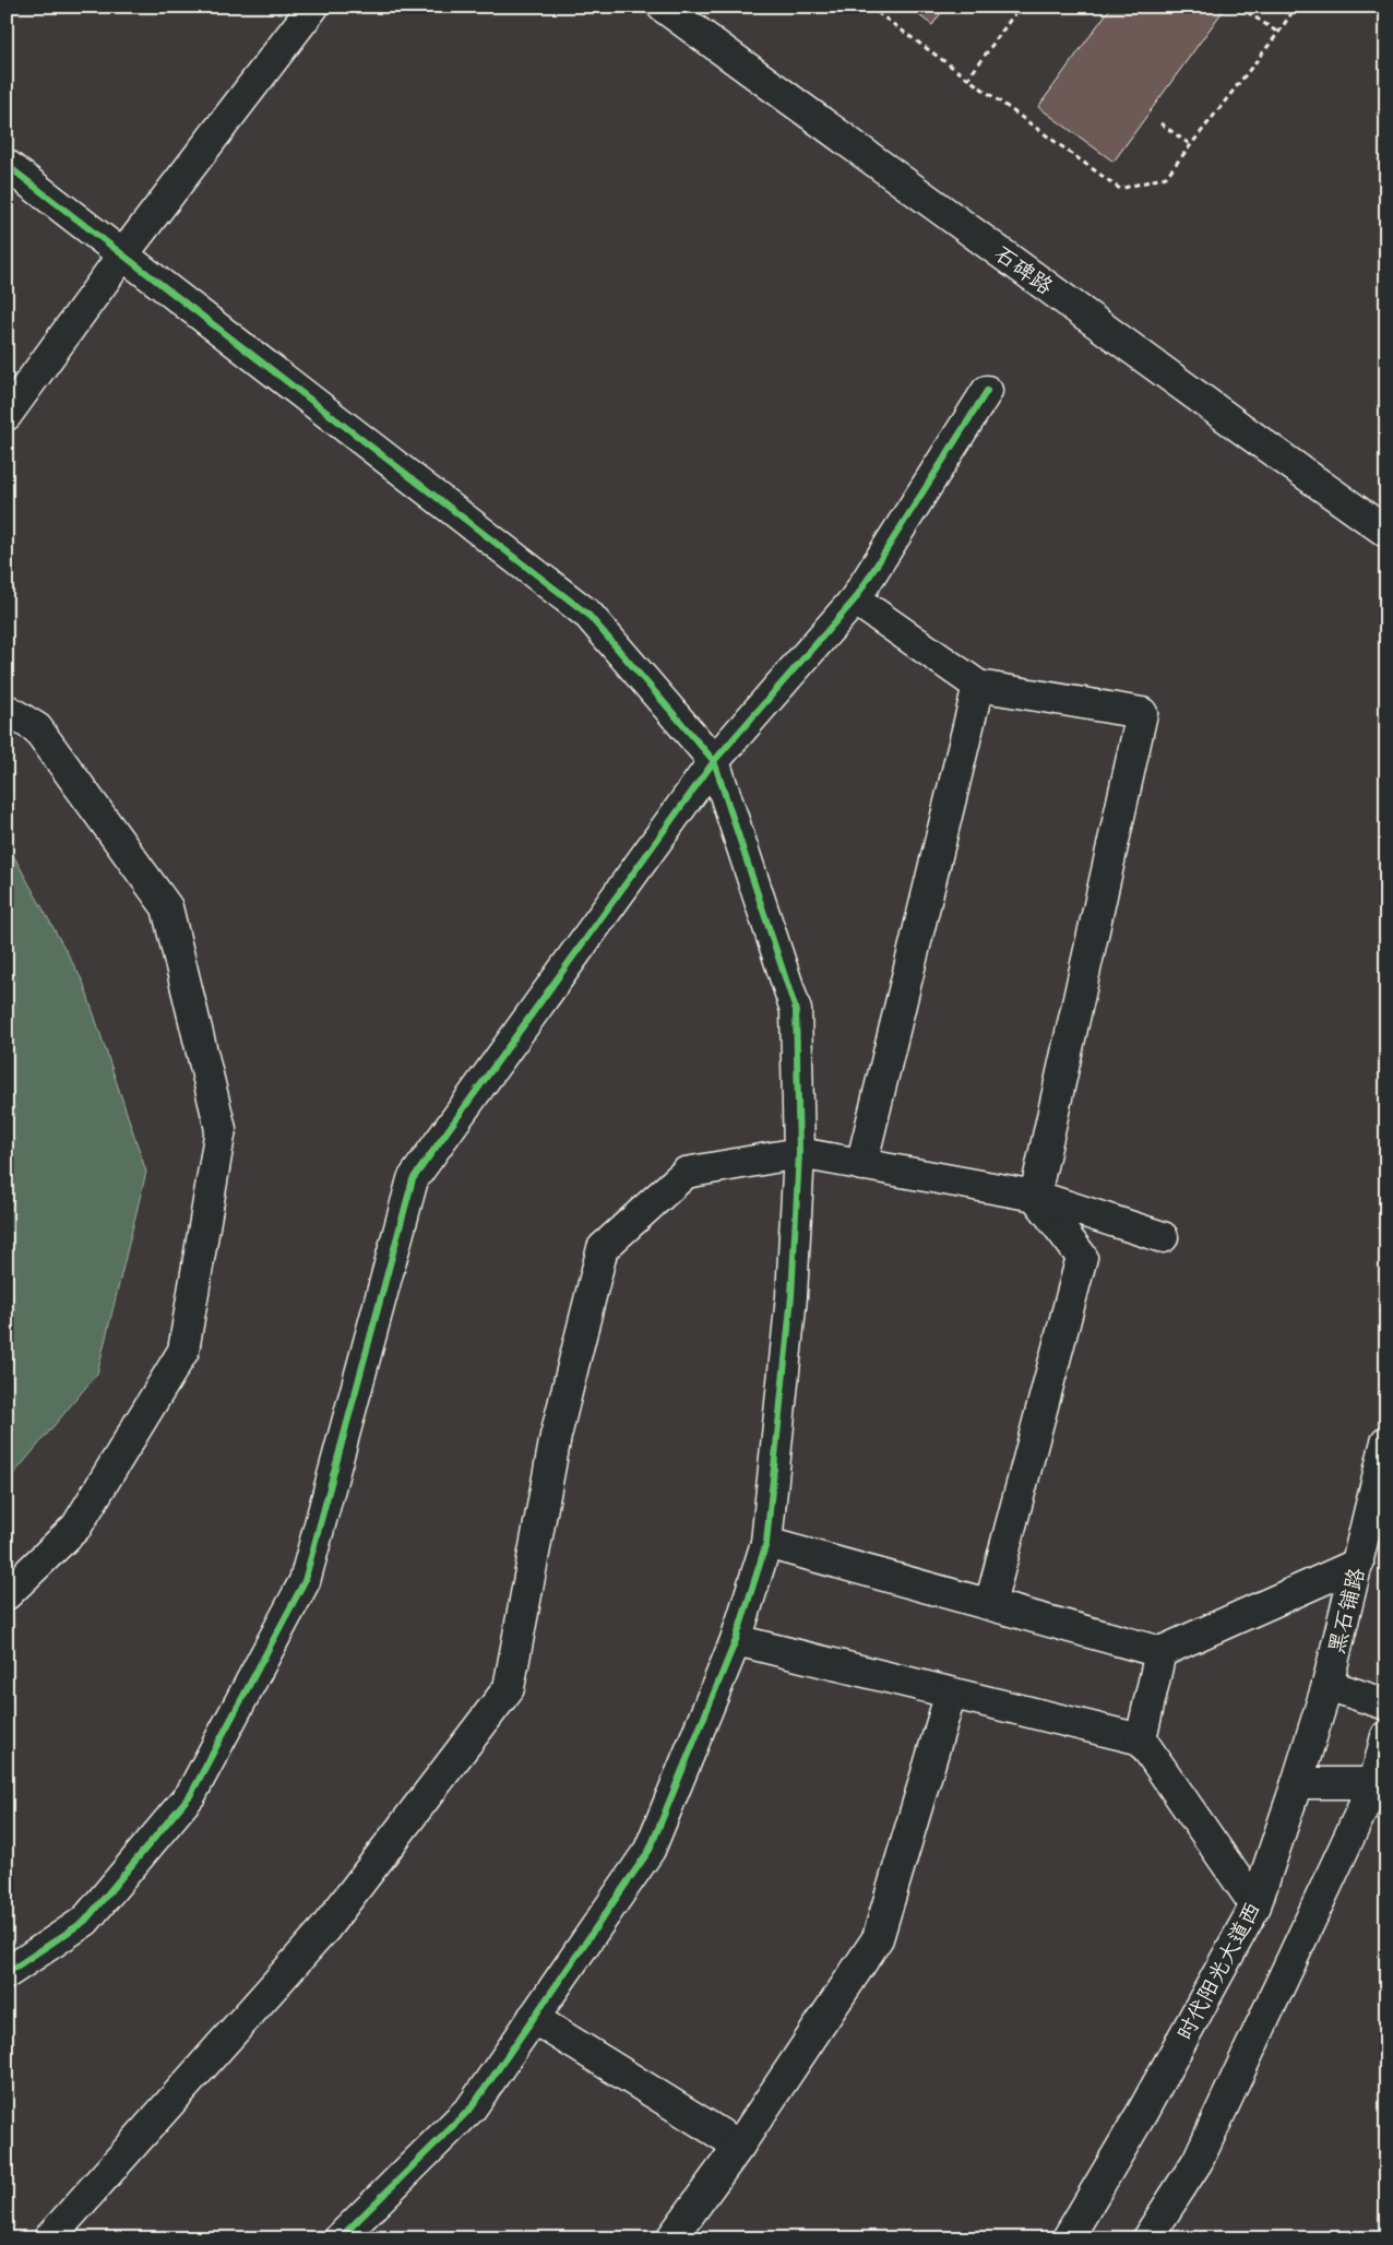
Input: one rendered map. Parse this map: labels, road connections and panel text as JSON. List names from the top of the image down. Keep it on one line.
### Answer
{"streets":{"street":["石碑路","黑石铺路","时代阳光大道西"]},"crossings":[["黑石铺路","时代阳光大道西"]]}
